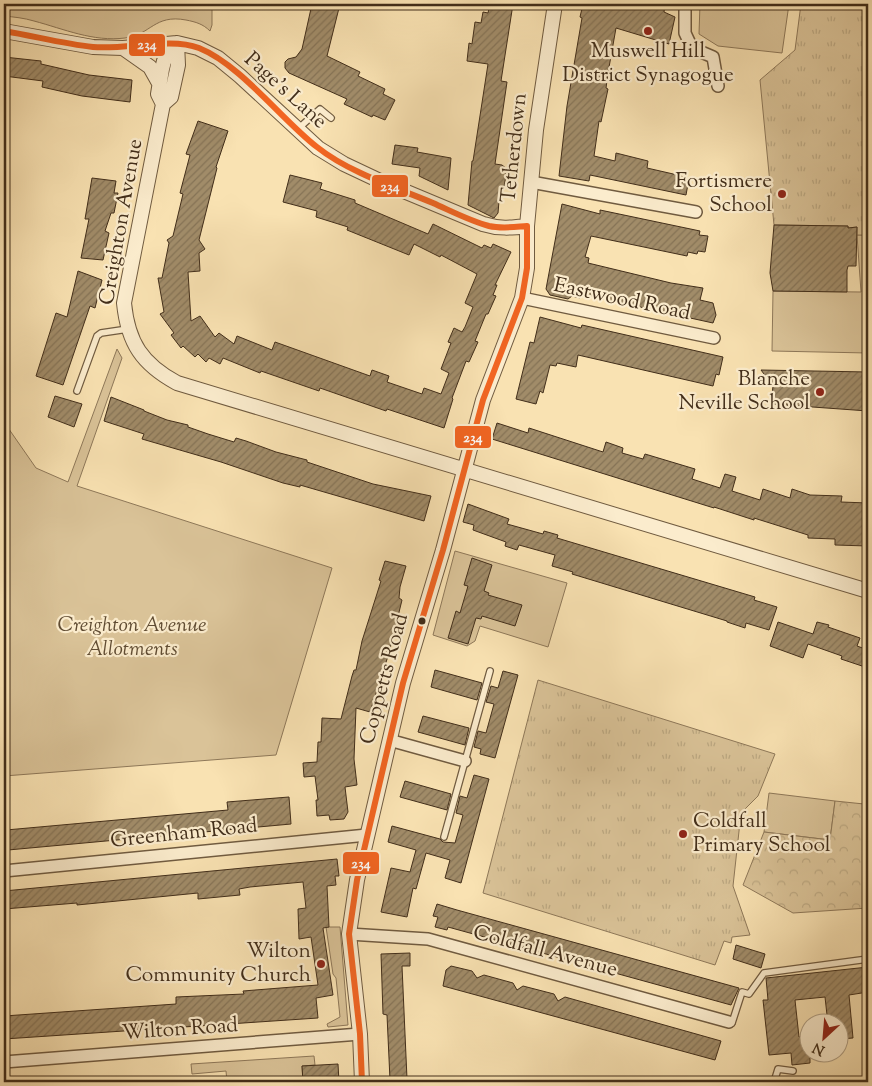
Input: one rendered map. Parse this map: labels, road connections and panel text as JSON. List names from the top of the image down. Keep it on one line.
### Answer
{"streets":{"street":["Page's Lane","Tetherdown","Creighton Avenue","Eastwood Road","Coppetts Road","Greenham Road","Coldfall Avenue","Wilton Road"]},"crossings":[["Page's Lane","Tetherdown"],["Page's Lane","Creighton Avenue"],["Tetherdown","Eastwood Road"],["Tetherdown","Coppetts Road"],["Creighton Avenue","Coppetts Road"],["Eastwood Road","Coppetts Road"],["Coppetts Road","Greenham Road"],["Coppetts Road","Coldfall Avenue"],["Coppetts Road","Wilton Road"]],"parks":["Creighton Avenue Allotments"],"places":["Muswell Hill District Synagogue","Fortismere School","Blanche Neville School","Coldfall Primary School","Wilton Community Church"],"lines":["transit line 234"],"north":"bottom left"}
